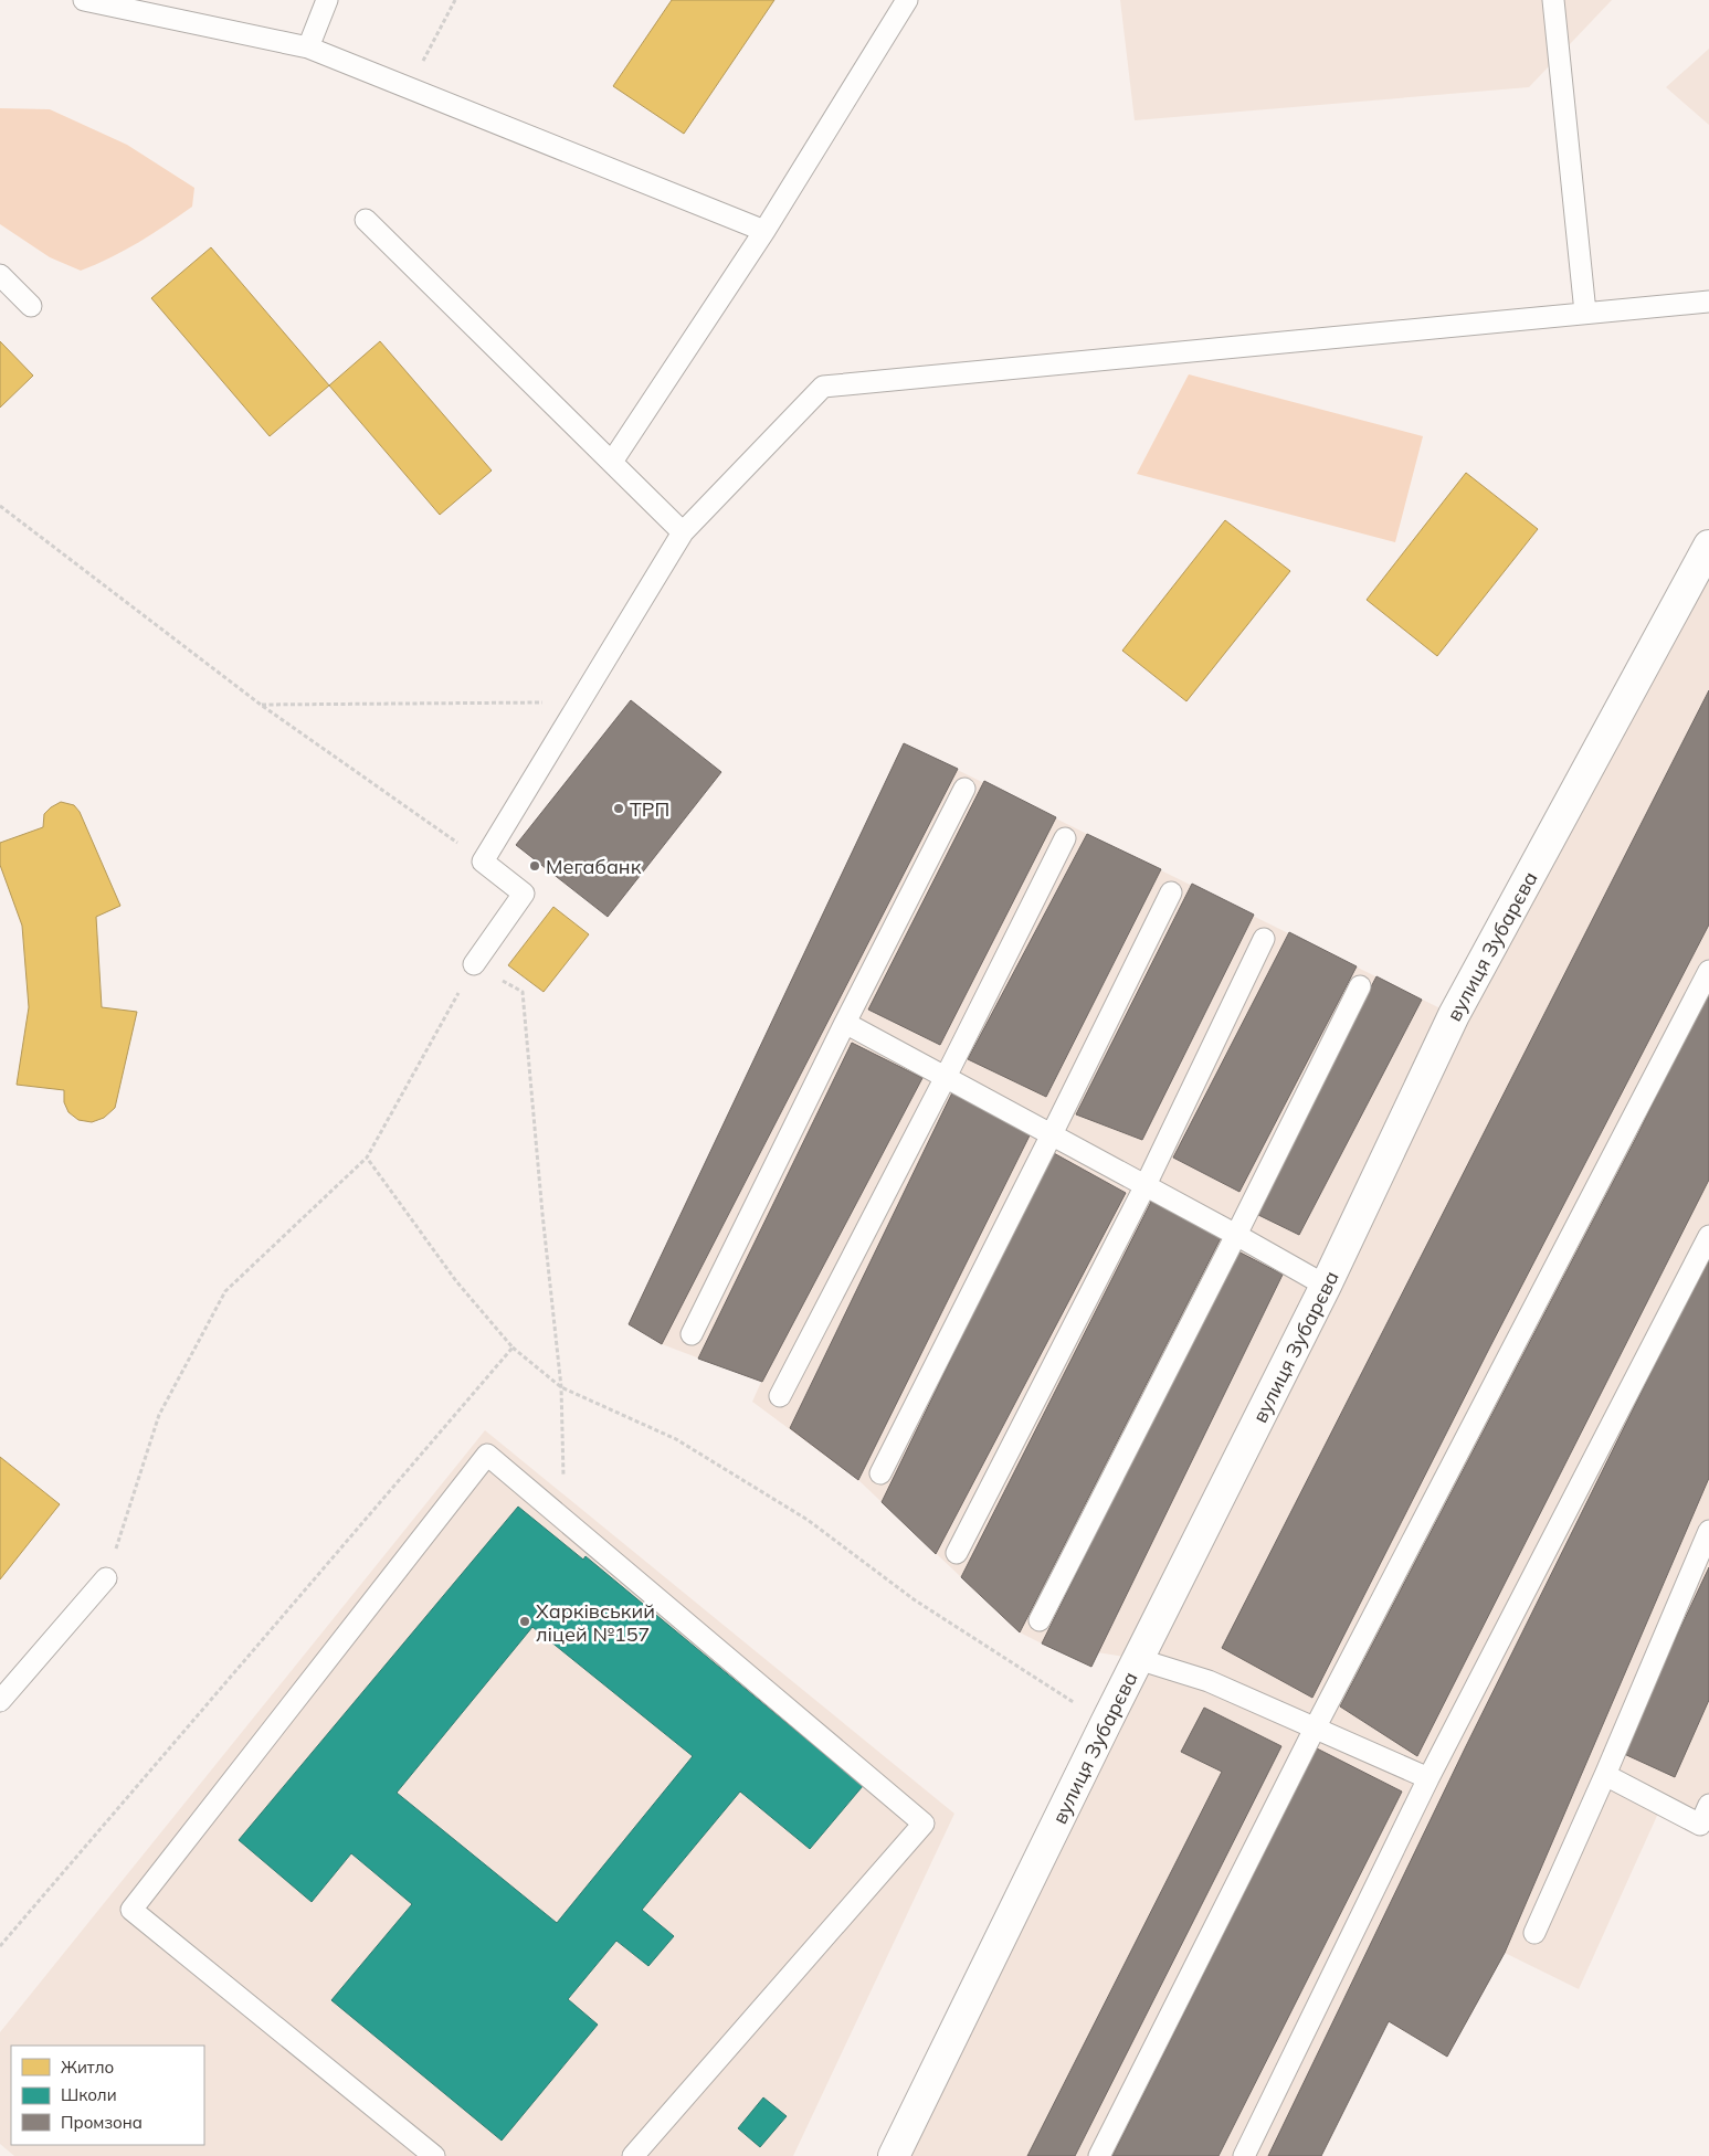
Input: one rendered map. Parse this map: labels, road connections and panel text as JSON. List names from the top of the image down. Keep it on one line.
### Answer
{"streets":{"street":["вулиця Зубарєва"]},"places":["ТРП","Мегабанк","Харківський ліцей №157"],"legend":["Житло","Школи","Промзона"]}
